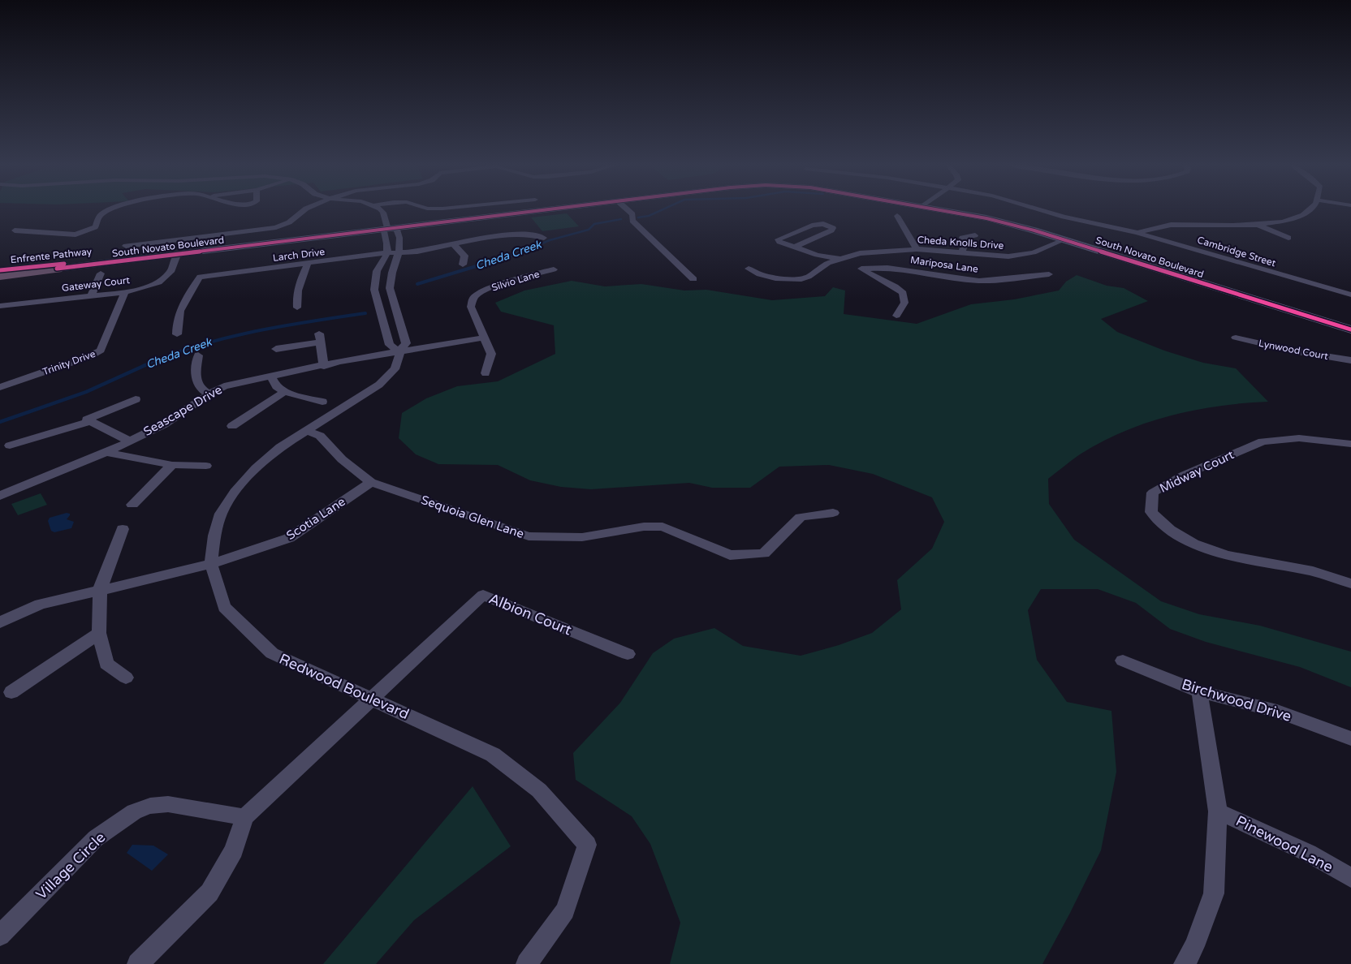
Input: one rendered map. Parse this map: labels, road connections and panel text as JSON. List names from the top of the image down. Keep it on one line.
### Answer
{"streets":{"main road":["South Novato Boulevard"],"street":["Cheda Knolls Drive","Cambridge Street","Larch Drive","Mariposa Lane","Silvio Lane","Gateway Court","Lynwood Court","Trinity Drive","Seascape Drive","Midway Court","Sequoia Glen Lane","Scotia Lane","Albion Court","Redwood Boulevard","Birchwood Drive","Pinewood Lane","Village Circle"],"cycle path":["Enfrente Pathway"]},"crossings":[["Cheda Knolls Drive","South Novato Boulevard"],["South Novato Boulevard","Gateway Court"],["Larch Drive","Redwood Boulevard"],["Gateway Court","Trinity Drive"],["Seascape Drive","Redwood Boulevard"],["Sequoia Glen Lane","Scotia Lane"],["Sequoia Glen Lane","Redwood Boulevard"],["Scotia Lane","Redwood Boulevard"],["Albion Court","Redwood Boulevard"]],"water":["Cheda Creek"]}
